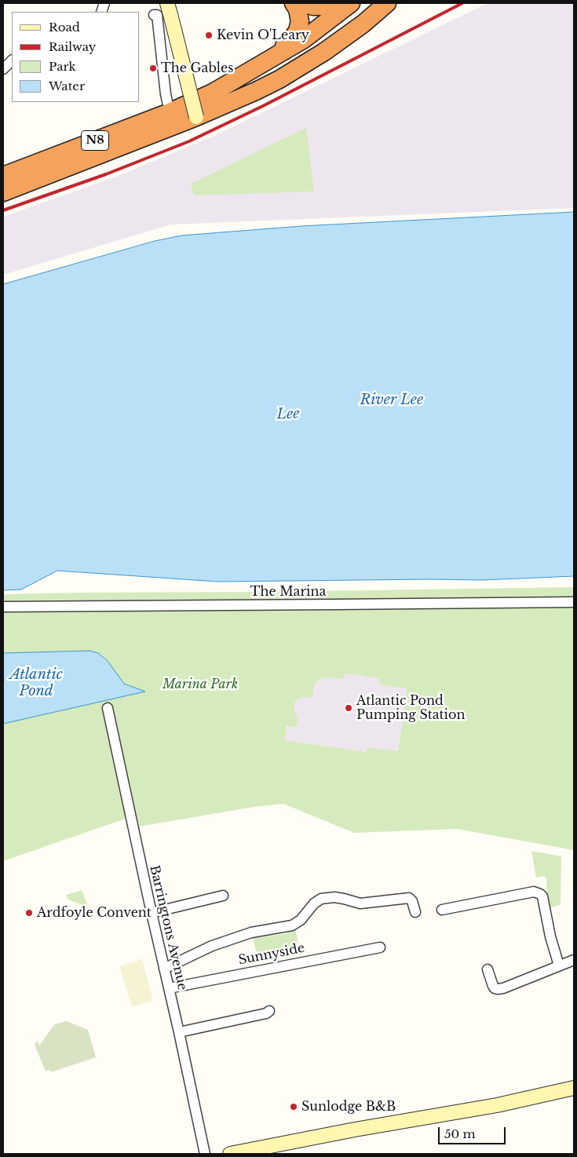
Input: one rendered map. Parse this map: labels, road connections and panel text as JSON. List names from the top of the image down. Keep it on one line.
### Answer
{"streets":{"highway":["N8"],"street":["The Marina","Barringtons Avenue","Sunnyside"]},"crossings":[["Barringtons Avenue","Sunnyside"]],"water":["River Lee","Lee","Atlantic Pond"],"parks":["Marina Park"],"places":["Kevin O'Leary","The Gables","Atlantic Pond Pumping Station","Ardfoyle Convent","Sunlodge B&B"],"legend":["Road","Railway","Park","Water"],"scale_bar":"50 m"}
